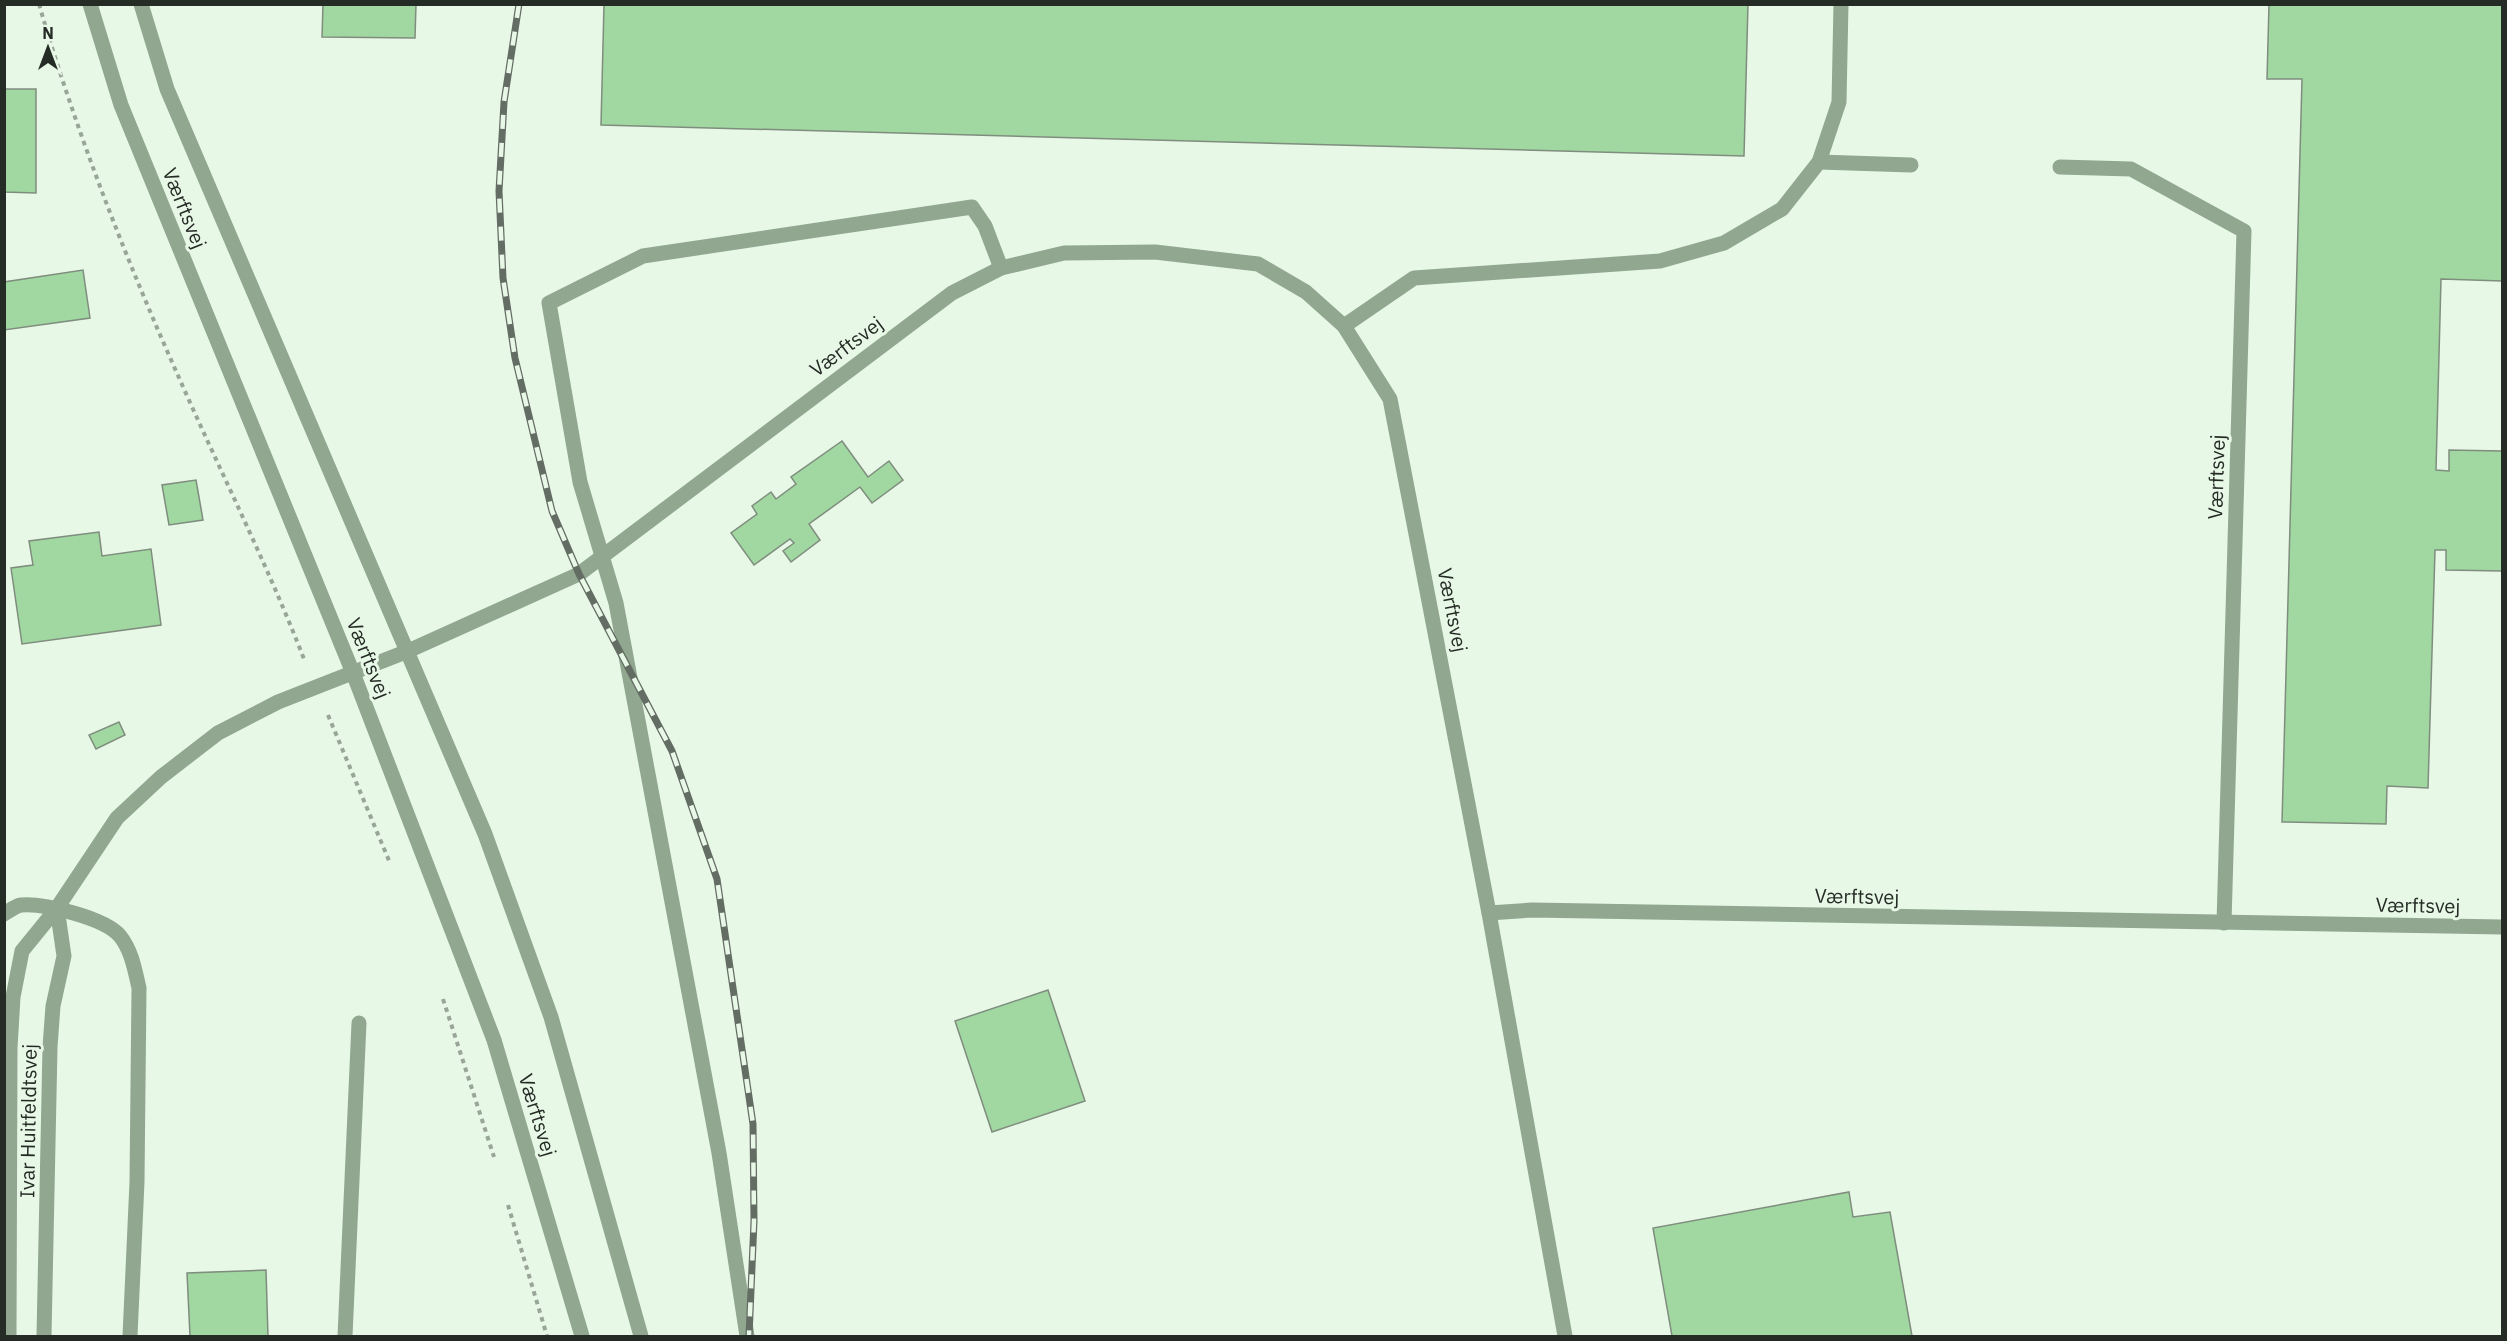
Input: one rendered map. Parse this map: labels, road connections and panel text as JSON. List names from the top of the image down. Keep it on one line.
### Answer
{"streets":{"street":["Værftsvej","Ivar Huitfeldtsvej"]},"crossings":[["Værftsvej","Ivar Huitfeldtsvej"]],"north":"top"}
